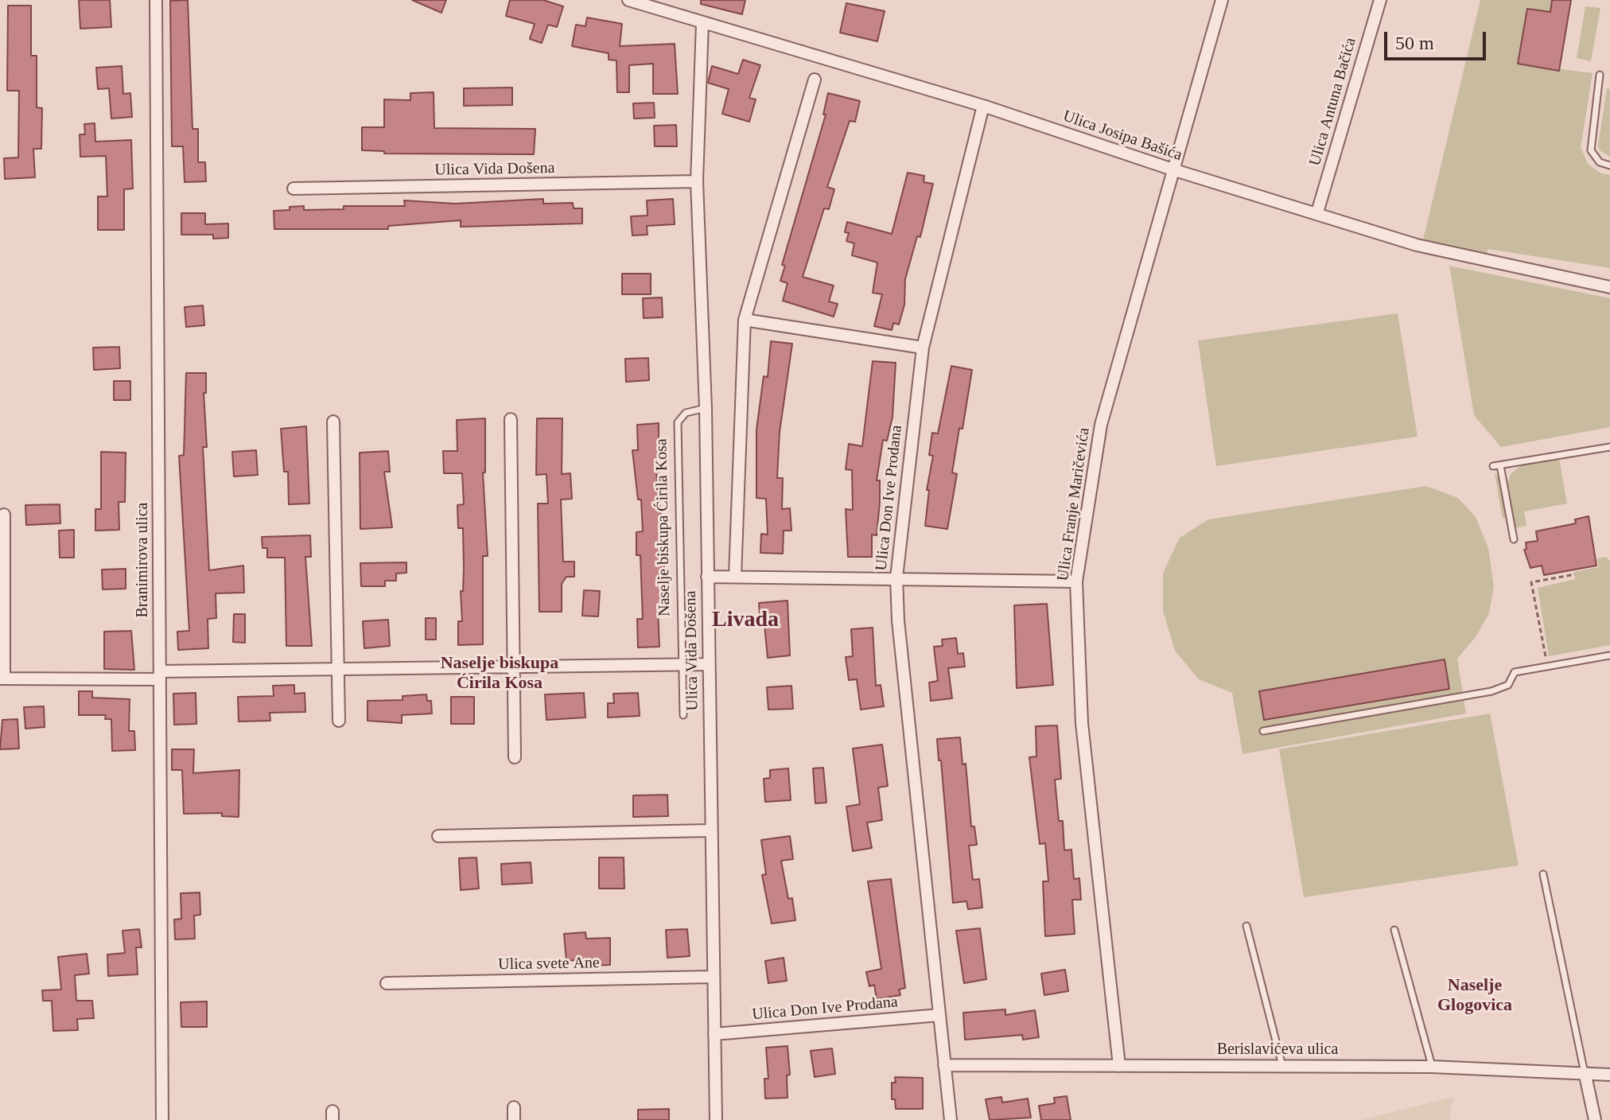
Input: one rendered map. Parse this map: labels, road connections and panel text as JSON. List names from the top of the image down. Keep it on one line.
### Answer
{"streets":{"street":["Ulica Antuna Bačića","Ulica Josipa Bašića","Ulica Vida Došena","Ulica Don Ive Prodana","Ulica Franje Maričevića","Branimirova ulica","Ulica svete Ane","Berislavićeva ulica"],"lane":["Naselje biskupa Ćirila Kosa"]},"crossings":[["Ulica Antuna Bačića","Ulica Josipa Bašića"],["Ulica Josipa Bašića","Ulica Vida Došena"],["Ulica Josipa Bašića","Ulica Don Ive Prodana"],["Ulica Josipa Bašića","Ulica Franje Maričevića"],["Ulica Vida Došena","Ulica Don Ive Prodana"],["Ulica Vida Došena","Naselje biskupa Ćirila Kosa"],["Ulica Vida Došena","Ulica svete Ane"],["Ulica Don Ive Prodana","Berislavićeva ulica"],["Ulica Franje Maričevića","Berislavićeva ulica"]],"districts":["Livada","Naselje biskupa Ćirila Kosa","Naselje Glogovica"],"scale_bar":"50 m"}
